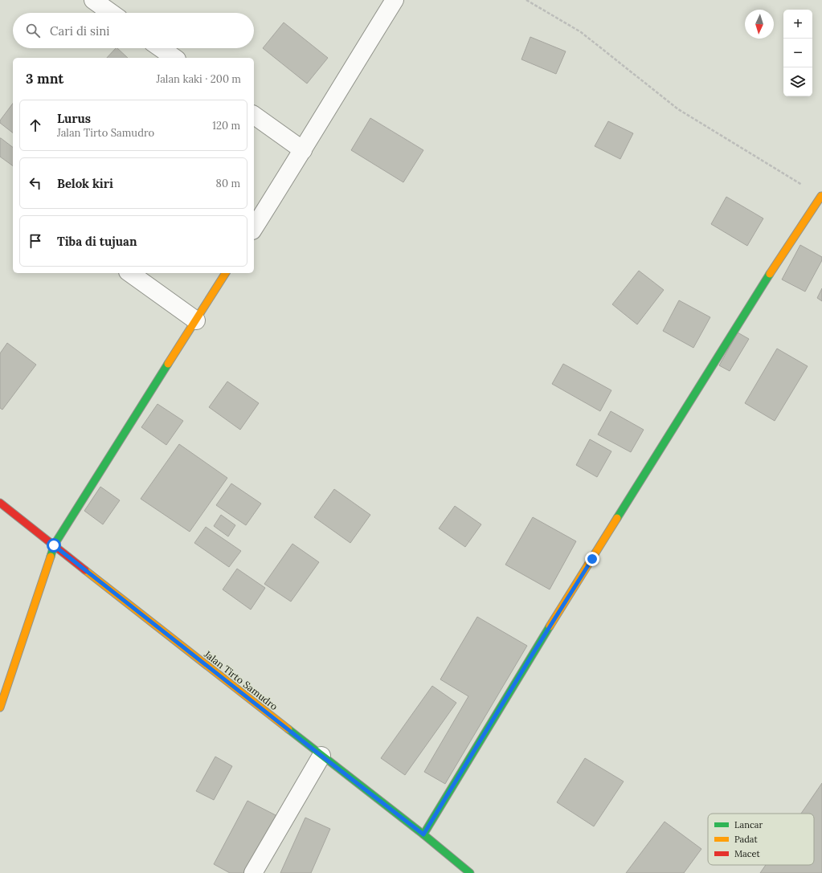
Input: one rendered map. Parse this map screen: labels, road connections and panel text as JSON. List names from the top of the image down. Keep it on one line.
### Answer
{"streets":{"street":["Jalan Tirto Samudro"]},"legend":["Lancar","Padat","Macet"],"north":"bottom","page":{"map_buttons":["+","−"],"search":"Cari di sini","heading":["3 mnt","Jalan kaki · 200 m"],"list":[["Lurus","Jalan Tirto Samudro","120 m"],["Belok kiri","80 m"],"Tiba di tujuan"]}}
